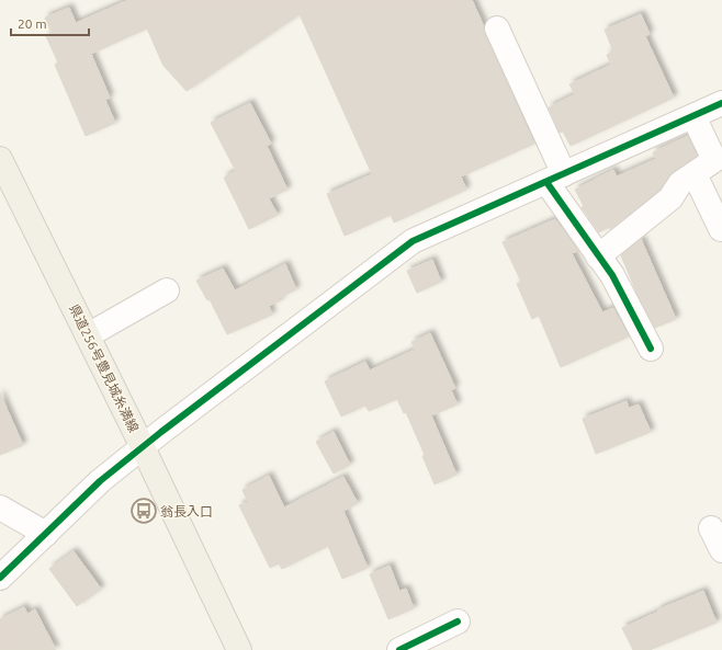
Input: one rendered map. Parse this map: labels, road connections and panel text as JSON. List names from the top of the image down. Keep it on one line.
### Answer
{"streets":{"main road":["県道256号豊見城糸満線"]},"places":{"bus stop":["翁長入口"]},"scale_bar":"20 m"}
